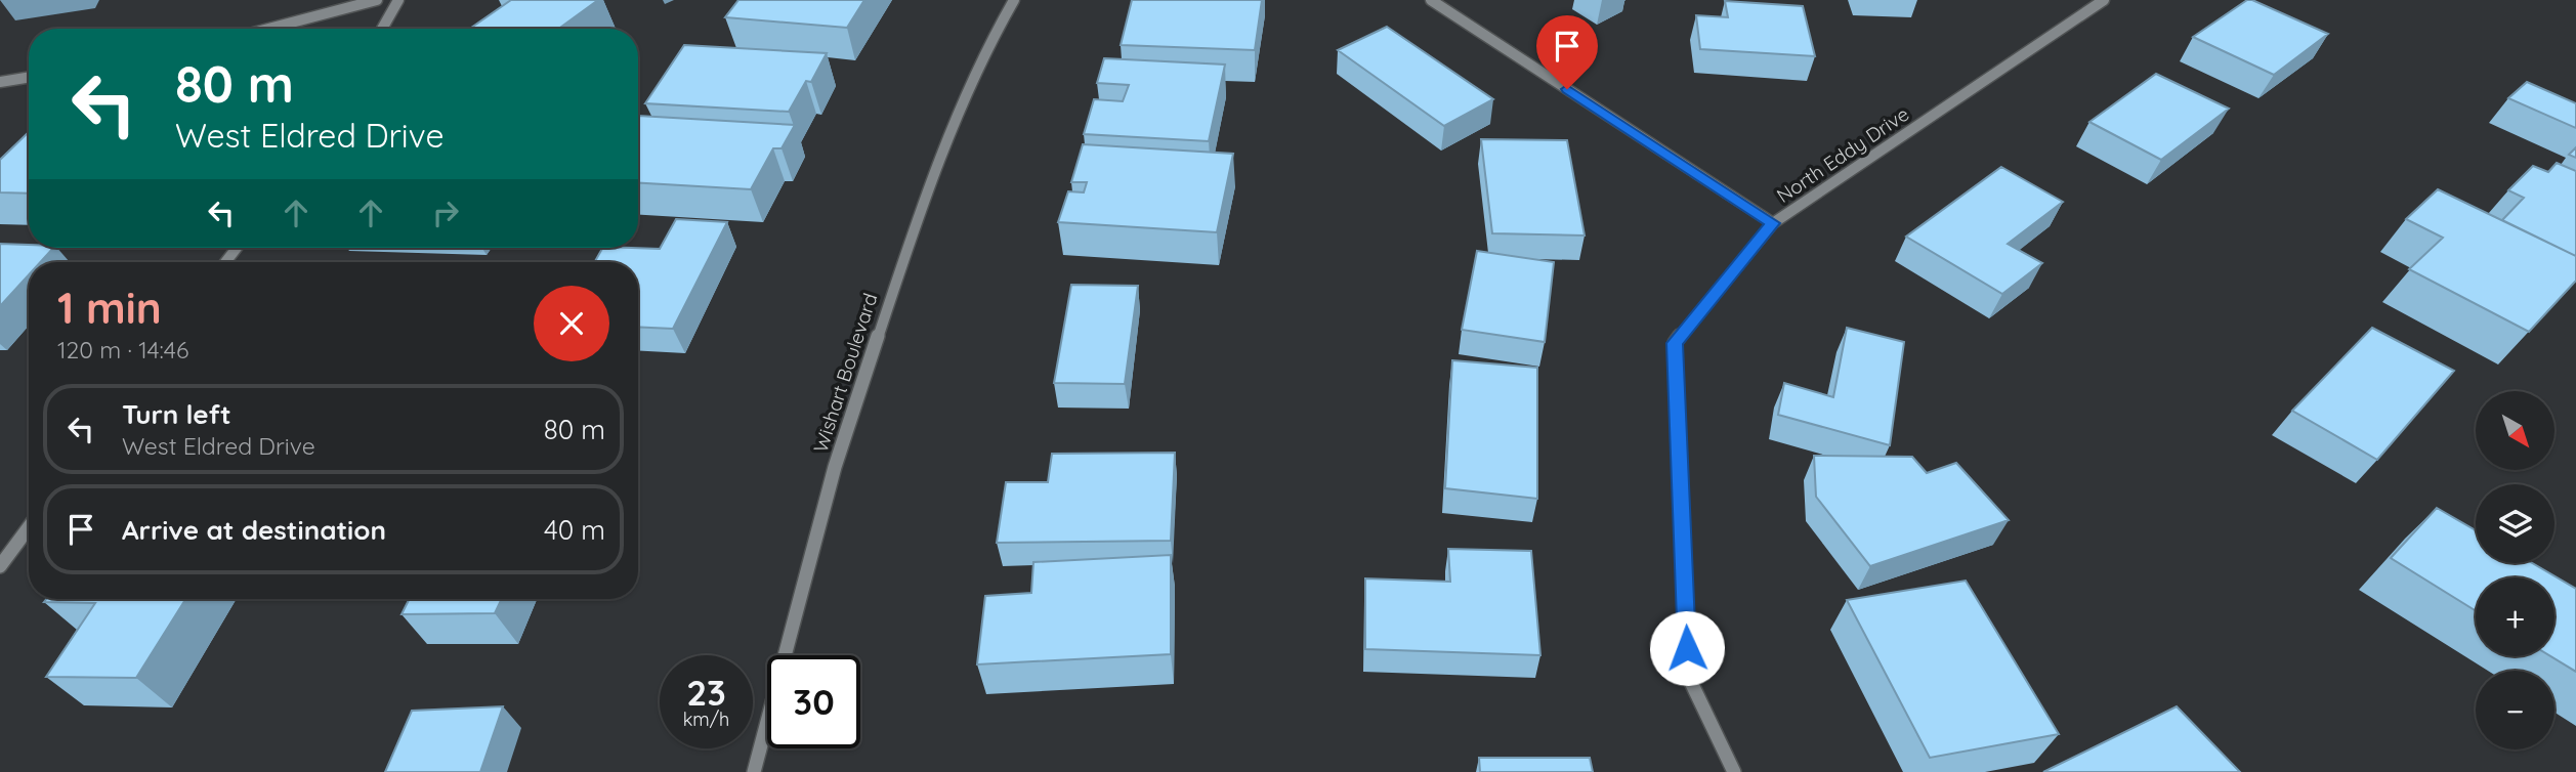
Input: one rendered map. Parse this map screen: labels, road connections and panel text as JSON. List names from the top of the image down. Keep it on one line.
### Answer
{"streets":{"street":["North Eddy Drive","Wishart Boulevard"]},"north":"bottom right","page":{"turn":["80 m","West Eldred Drive"],"heading":["1 min","120 m · 14:46"],"list":[{"name":"Turn left","note":"West Eldred Drive","value":"80 m"},{"name":"Arrive at destination","value":"40 m"}],"map_buttons":["+","−"],"speed":"23 km/h","limit":"30"}}
